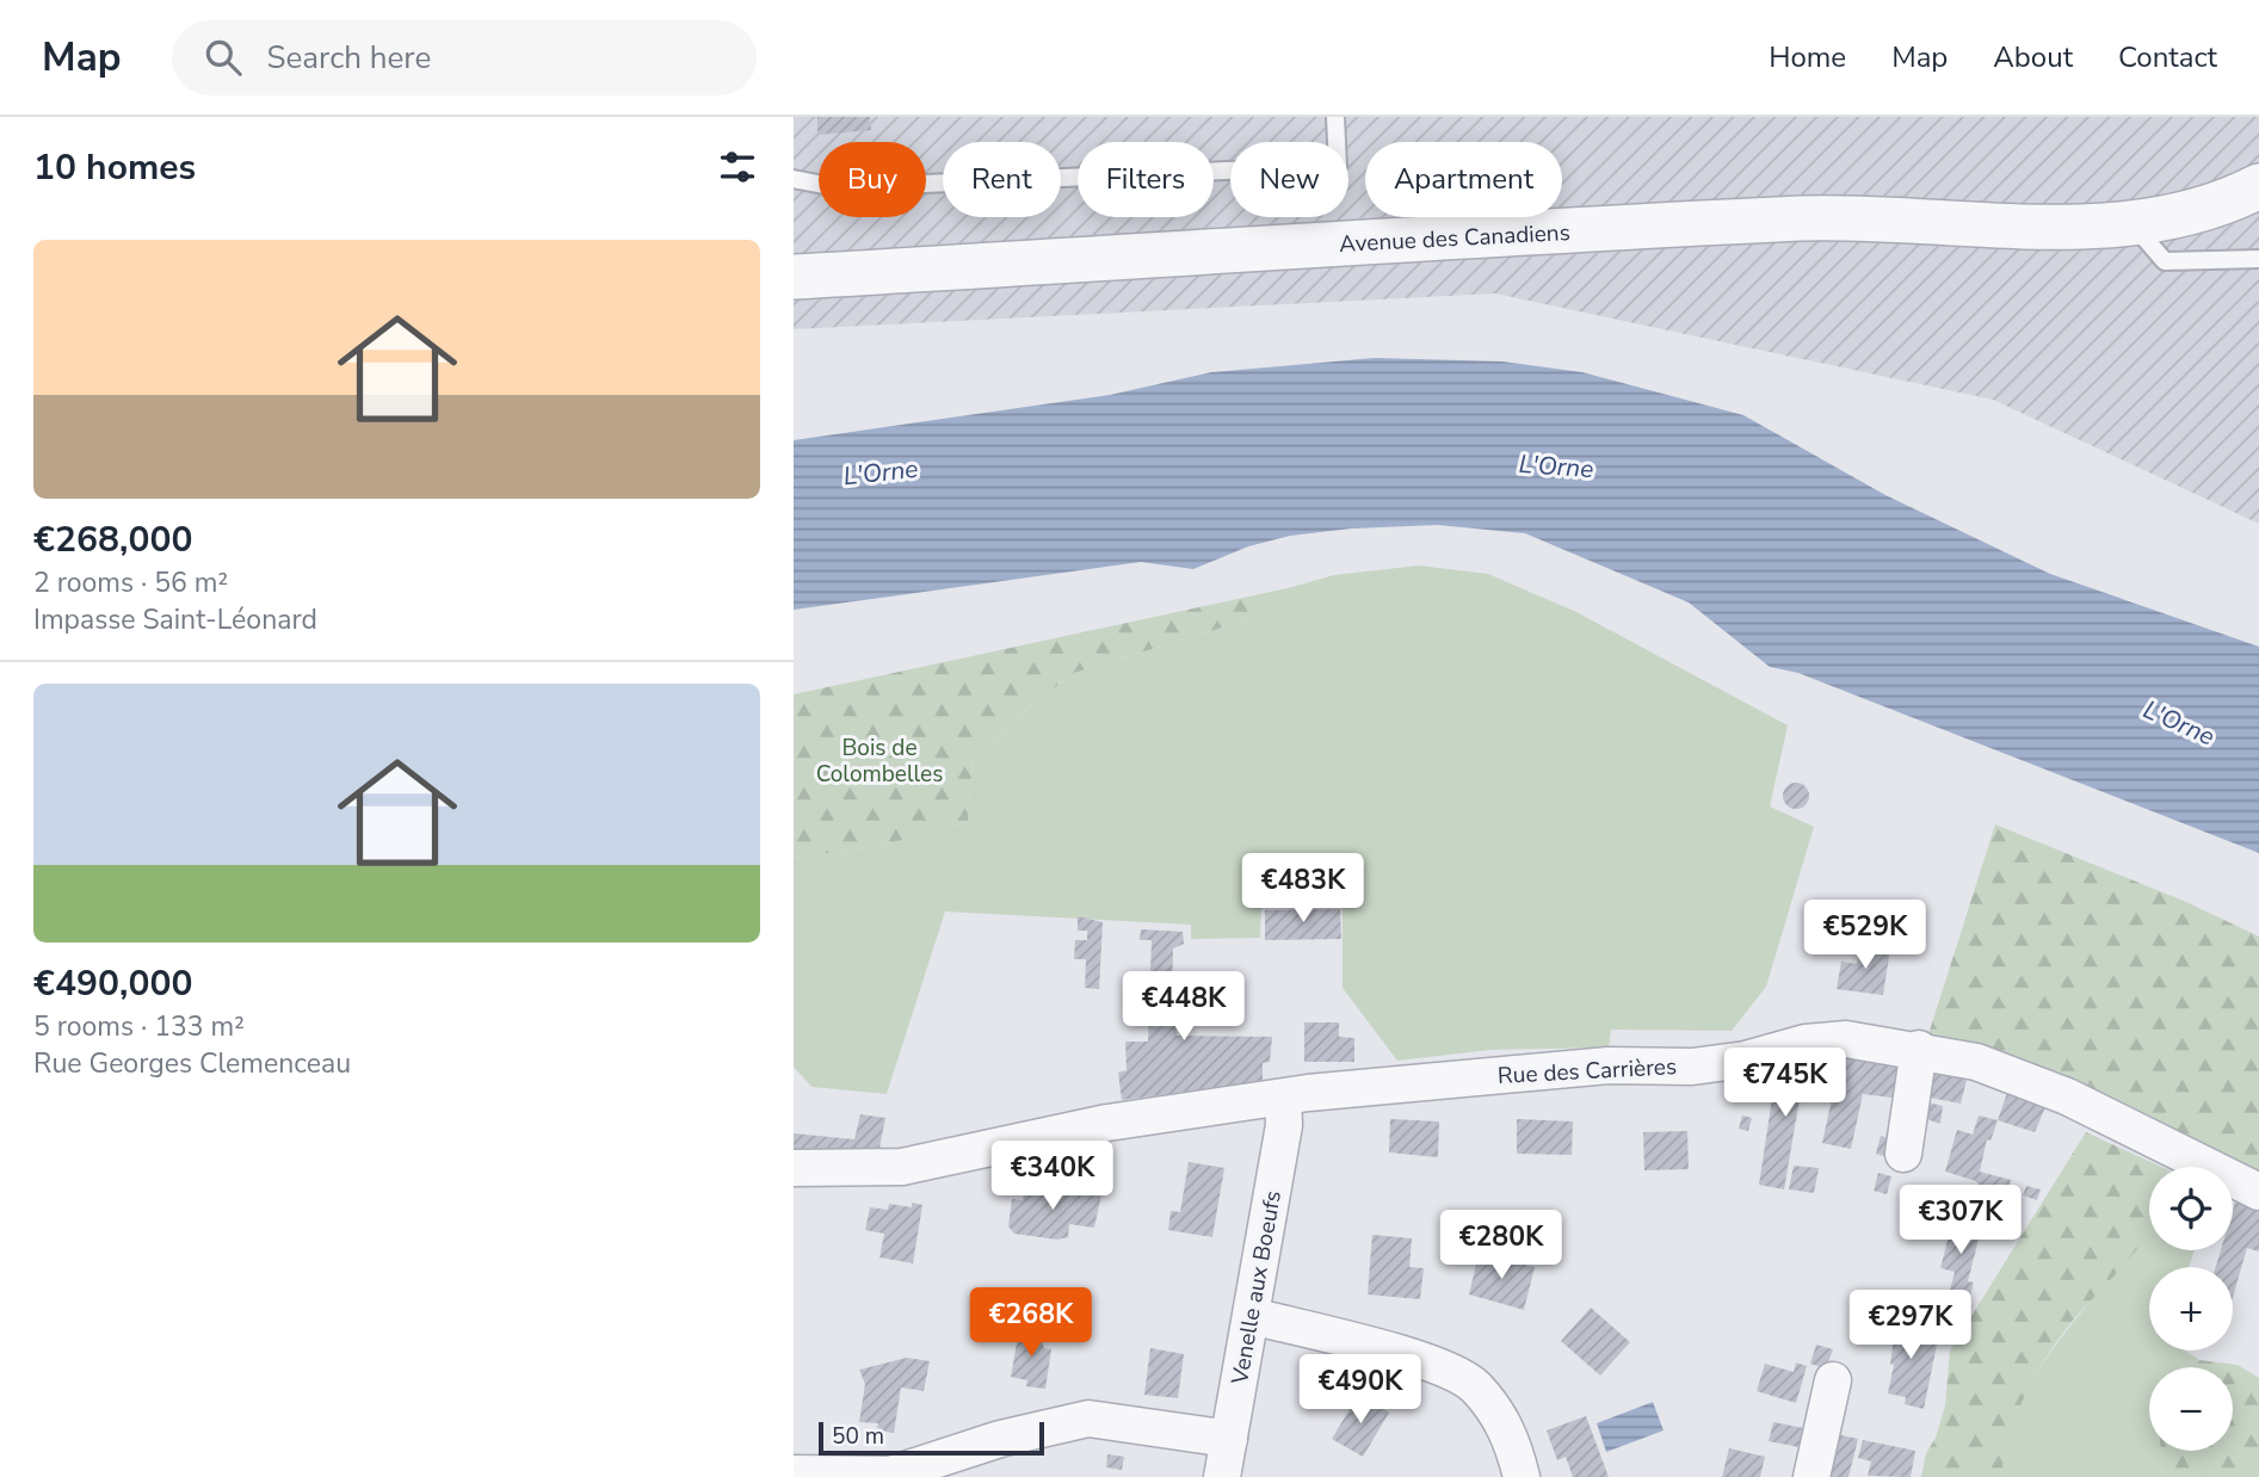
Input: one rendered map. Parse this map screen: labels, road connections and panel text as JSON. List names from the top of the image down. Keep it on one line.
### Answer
{"streets":{"street":["Avenue des Canadiens","Rue des Carrières","Venelle aux Boeufs"]},"crossings":[["Rue des Carrières","Venelle aux Boeufs"]],"water":["L'Orne"],"parks":["Bois de Colombelles"],"scale_bar":"50 m","page":{"header":"Map","search":"Search here","nav":["Home","Map","About","Contact"],"heading":"10 homes","chip":["Buy","Rent","Filters","New","Apartment"],"list":[{"name":"€268,000","note":"2 rooms · 56 m² · Impasse Saint-Léonard"},{"name":"€490,000","note":"5 rooms · 133 m² · Rue Georges Clemenceau"}],"price":["€483K","€529K","€448K","€745K","€340K","€307K","€280K","€268K","€297K","€490K"],"map_buttons":["+","−"],"scale":"50 m"}}
